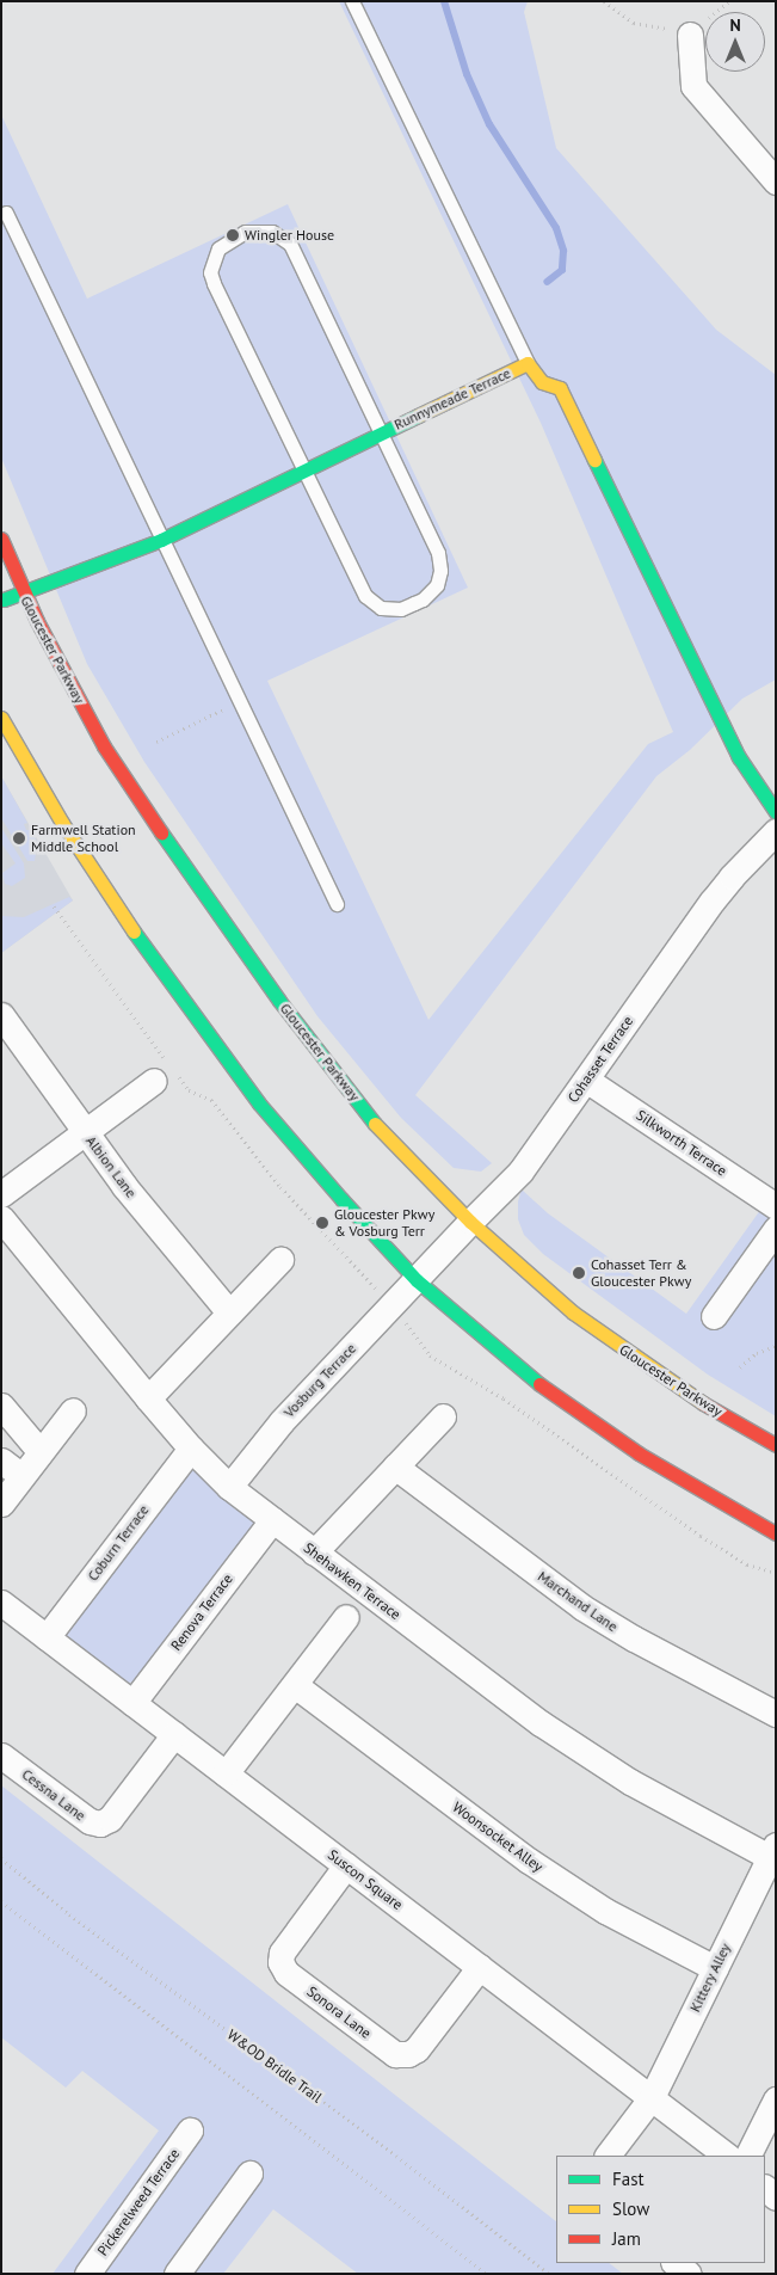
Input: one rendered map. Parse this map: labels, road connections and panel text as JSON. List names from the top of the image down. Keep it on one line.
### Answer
{"streets":{"main road":["Runnymeade Terrace","Gloucester Parkway"],"street":["Cohasset Terrace","Silkworth Terrace","Albion Lane","Vosburg Terrace","Coburn Terrace","Shehawken Terrace","Marchand Lane","Renova Terrace","Cessna Lane","Woonsocket Alley","Suscon Square","Kittery Alley","Sonora Lane","Pickerelweed Terrace"],"path":["W&OD Bridle Trail"]},"crossings":[["Runnymeade Terrace","Gloucester Parkway"],["Gloucester Parkway","Cohasset Terrace"],["Cohasset Terrace","Silkworth Terrace"],["Cohasset Terrace","Vosburg Terrace"],["Vosburg Terrace","Shehawken Terrace"],["Coburn Terrace","Shehawken Terrace"],["Coburn Terrace","Suscon Square"],["Shehawken Terrace","Renova Terrace"],["Shehawken Terrace","Kittery Alley"],["Renova Terrace","Suscon Square"],["Cessna Lane","Suscon Square"],["Woonsocket Alley","Kittery Alley"],["Suscon Square","Kittery Alley"],["Suscon Square","Sonora Lane"]],"places":["Wingler House","Farmwell Station Middle School","Gloucester Pkwy & Vosburg Terr","Cohasset Terr & Gloucester Pkwy"],"legend":["Fast","Slow","Jam"],"north":"top"}
